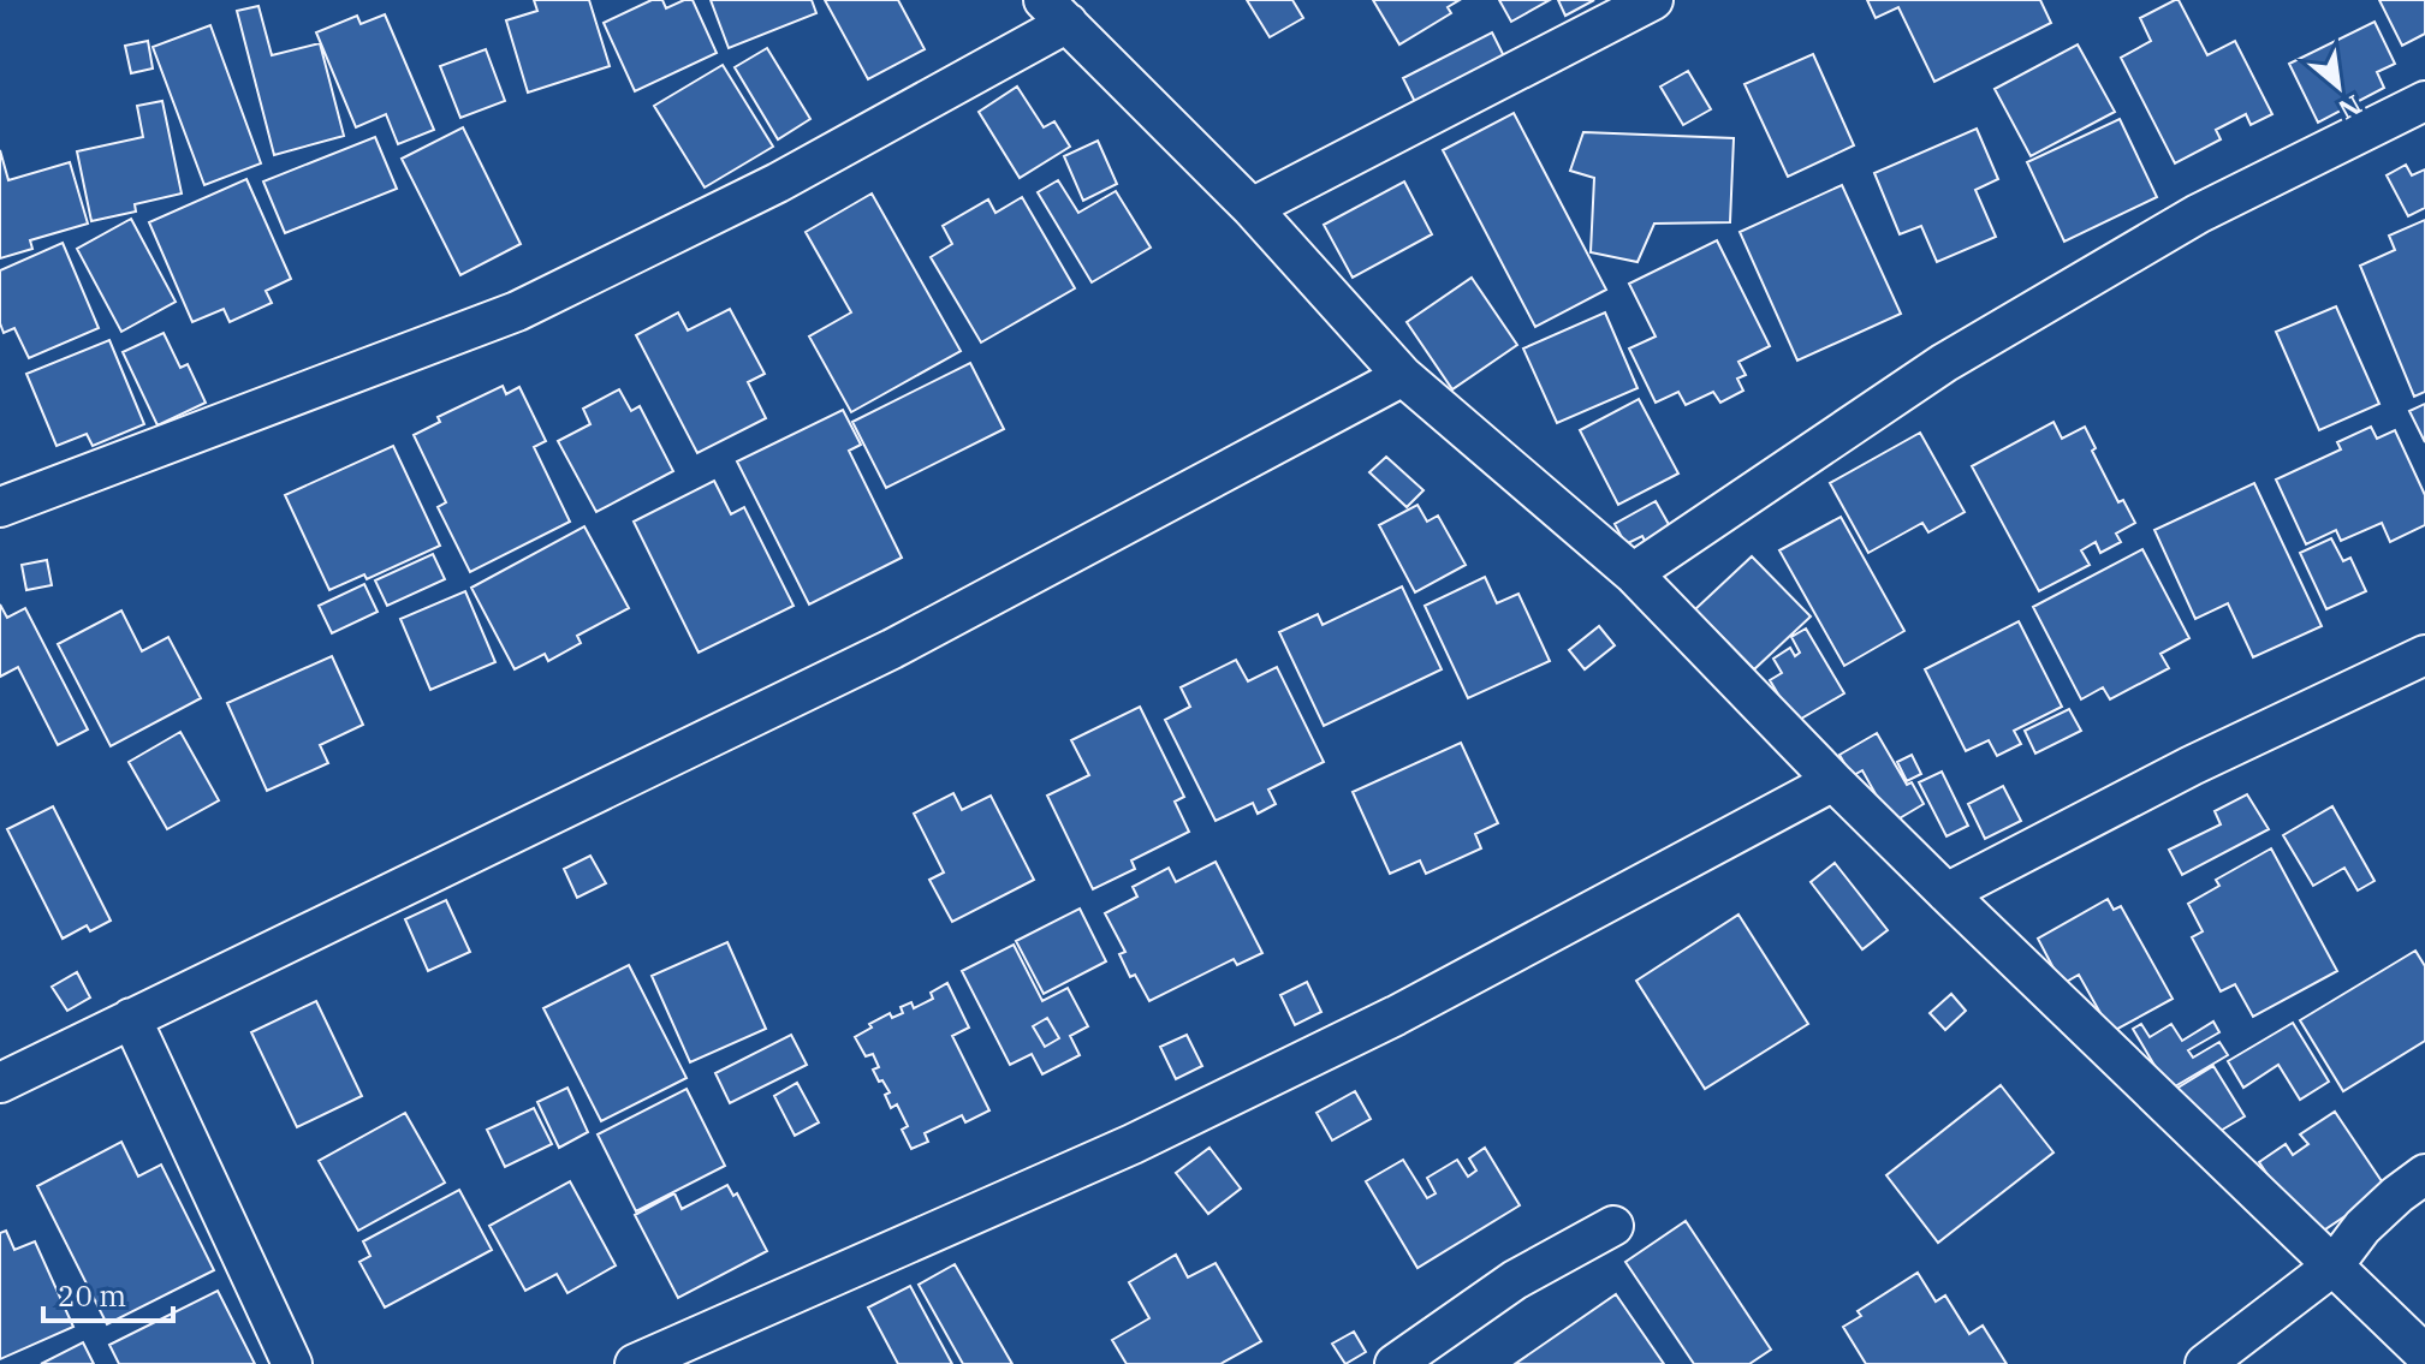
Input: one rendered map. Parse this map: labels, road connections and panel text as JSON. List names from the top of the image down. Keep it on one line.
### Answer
{"scale_bar":"20 m","north":"bottom right"}
